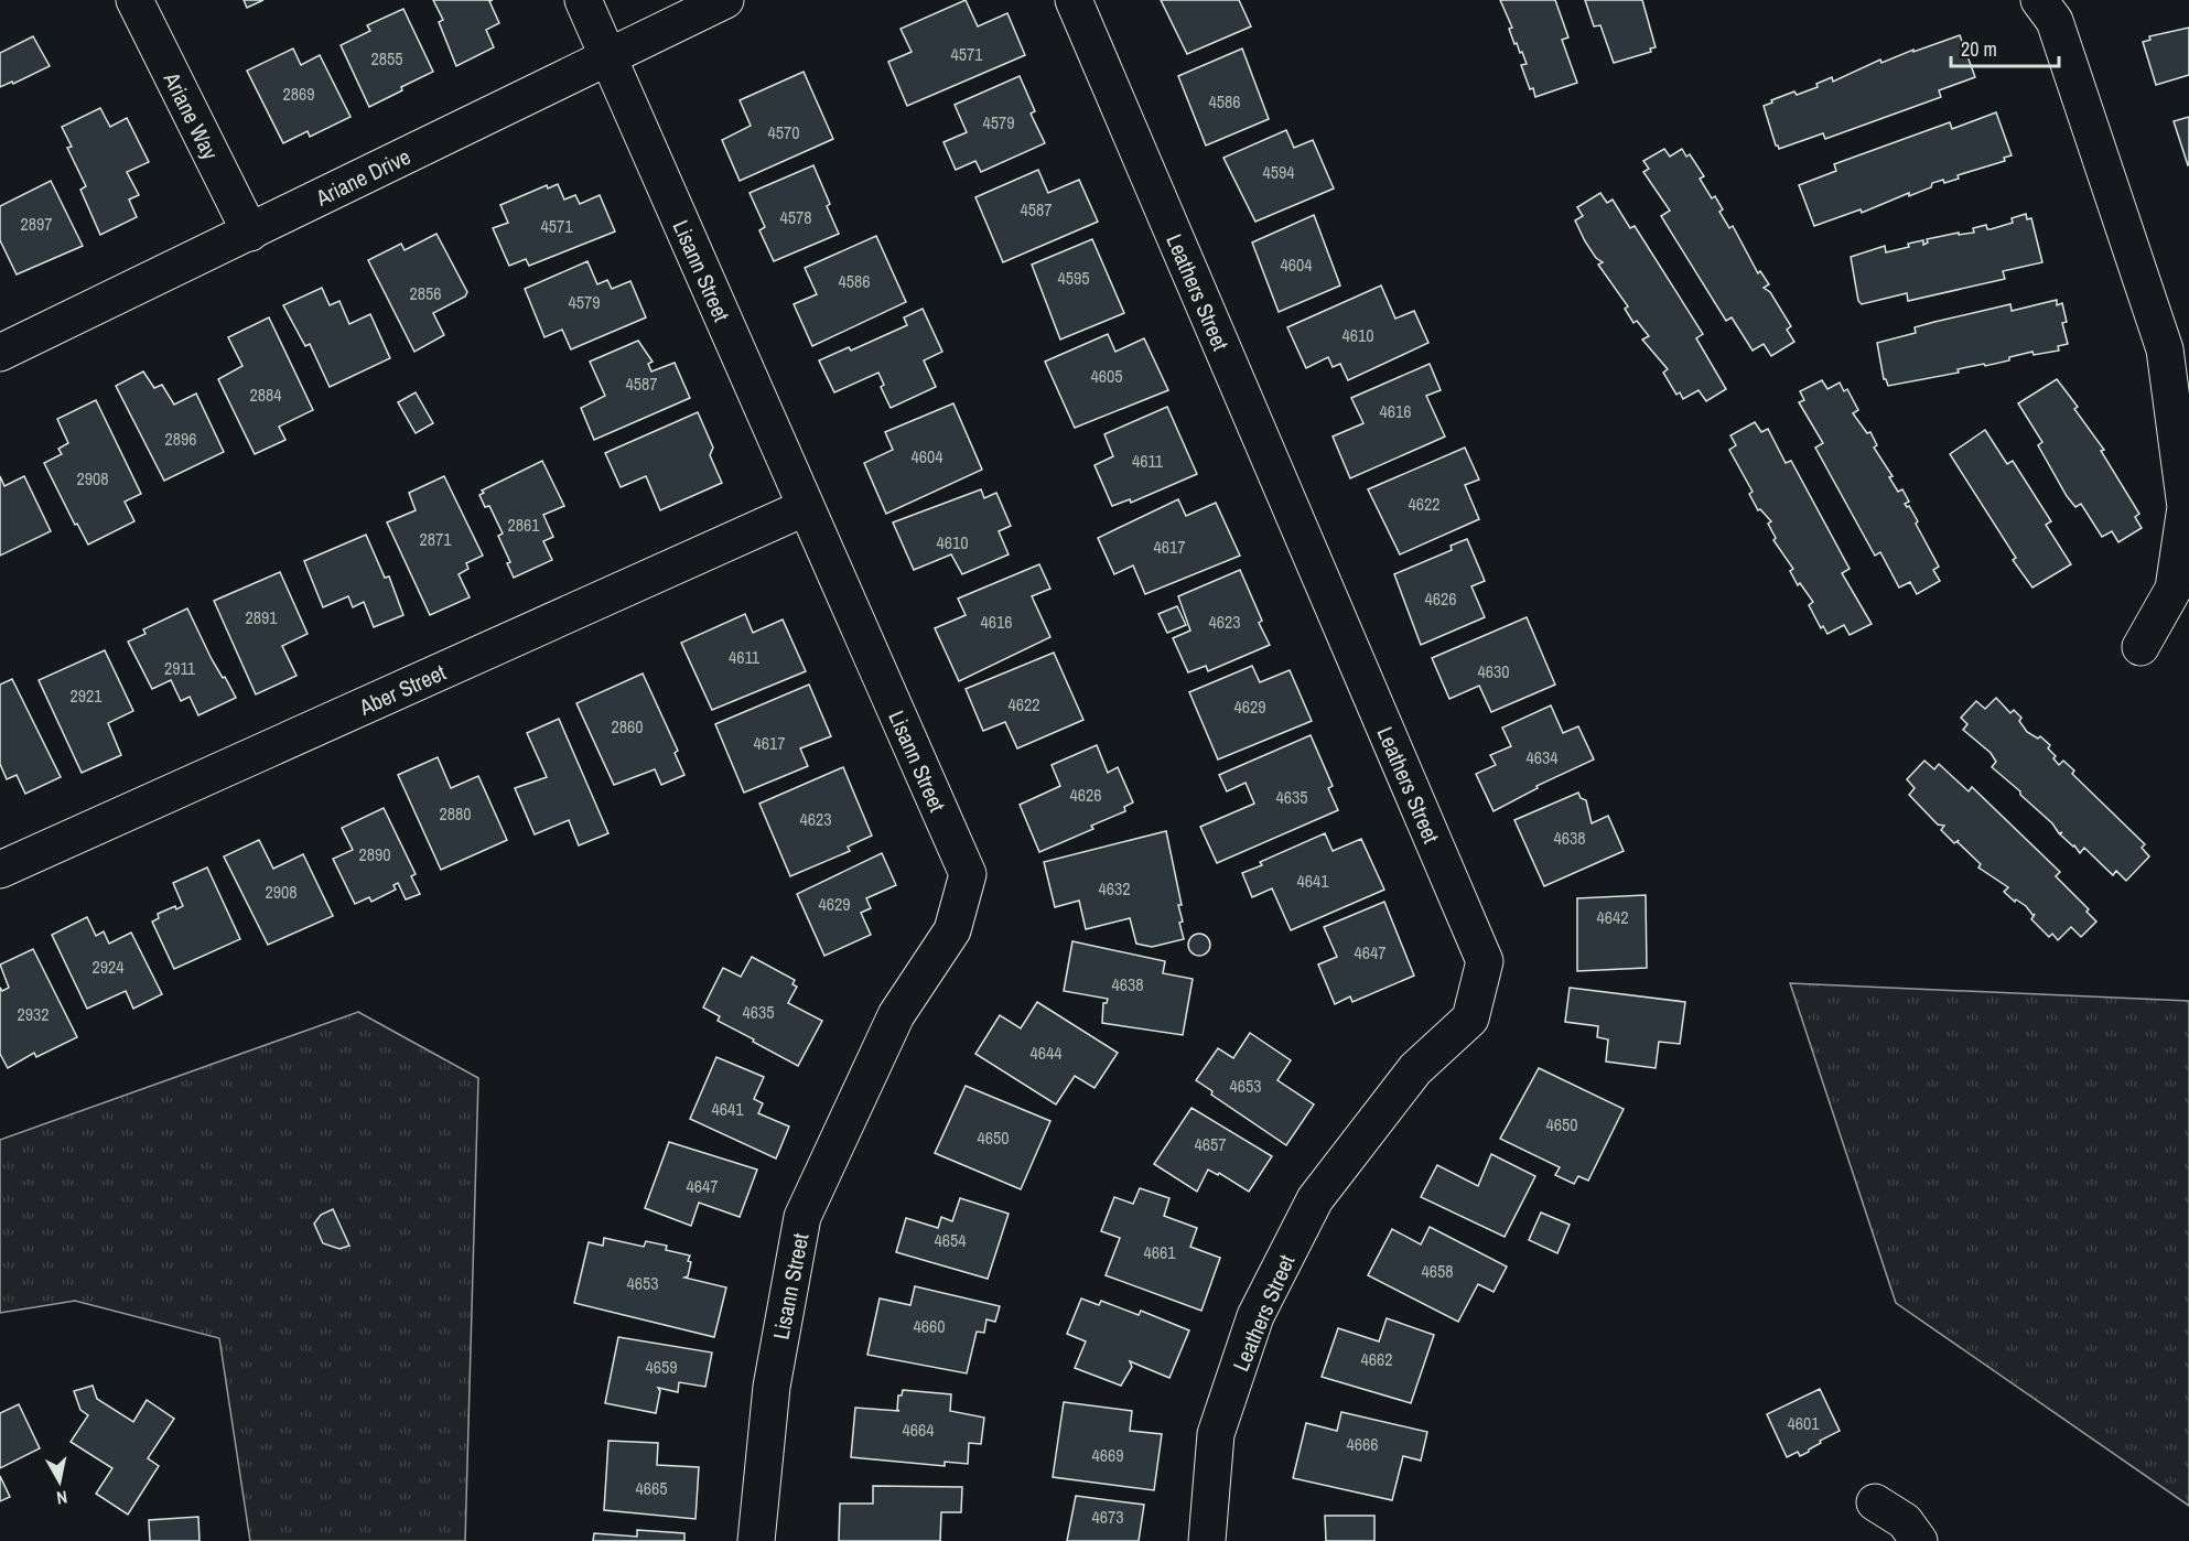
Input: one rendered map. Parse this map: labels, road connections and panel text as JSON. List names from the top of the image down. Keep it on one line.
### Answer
{"streets":{"street":["Ariane Way","Ariane Drive","Lisann Street","Leathers Street","Aber Street"]},"crossings":[["Ariane Way","Ariane Drive"],["Ariane Drive","Lisann Street"],["Lisann Street","Aber Street"]],"house_numbers":["4571","2855","2869","4586","4579","4570","4594","4587","4578","2897","4571","4604","4595","4586","2856","4579","4610","4605","4587","2884","4616","2896","4604","4611","2908","4622","2861","2871","4610","4617","4626","2891","4616","4623","4611","2911","4630","2921","4622","4629","2860","4617","4634","4626","4635","2880","4623","4638","2890","4641","4632","2908","4629","4642","4647","2924","4638","4635","2932","4644","4653","4641","4650","4650","4657","4647","4654","4661","4658","4653","4660","4662","4659","4601","4664","4666","4669","4665","4673"],"scale_bar":"20 m","north":"bottom"}
